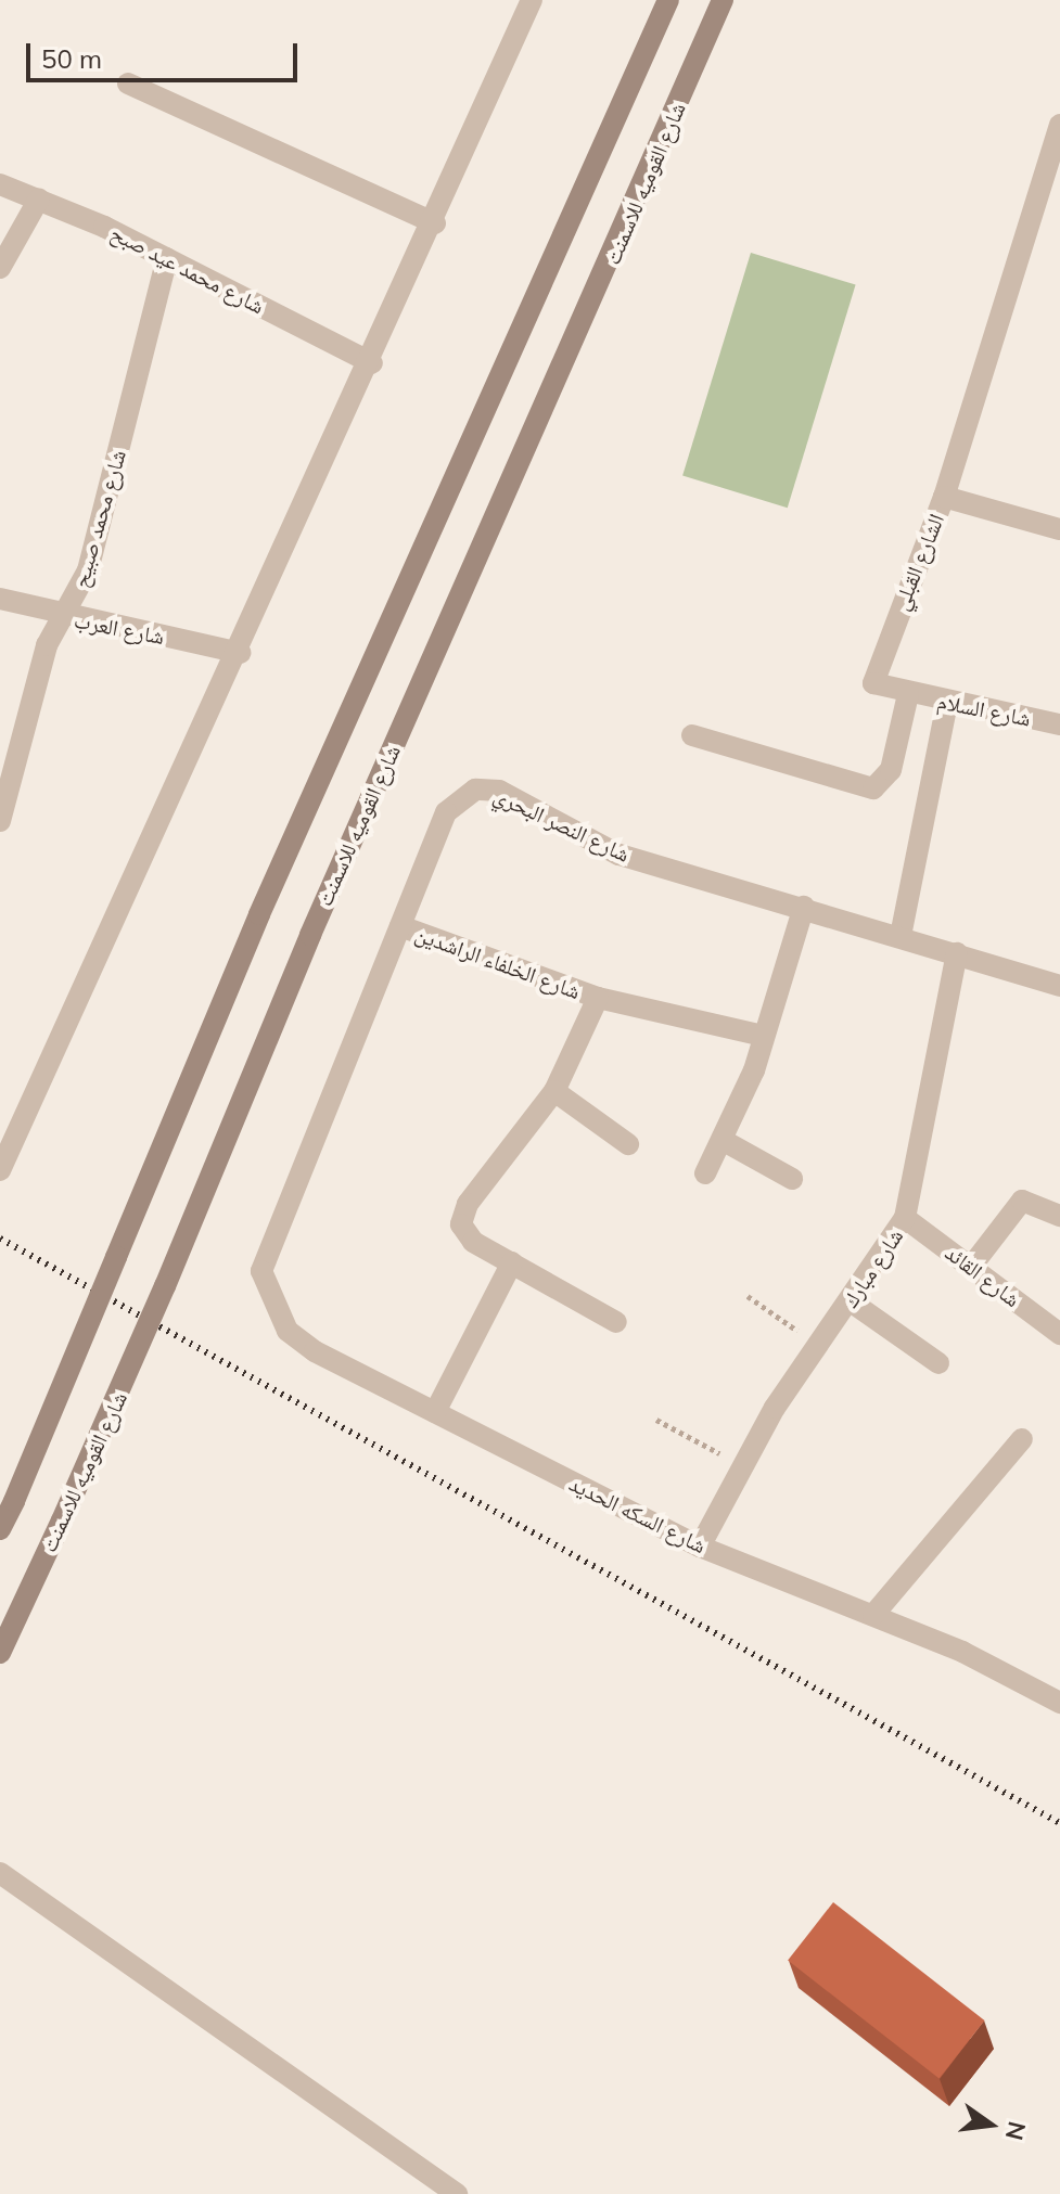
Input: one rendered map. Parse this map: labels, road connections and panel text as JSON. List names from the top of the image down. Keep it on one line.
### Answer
{"streets":{"main road":["شارع القوميه للاسمنت"],"street":["شارع محمد عيد صبح","شارع محمد صبيح","الشارع القبلي","شارع العرب","شارع السلام","شارع النصر البحري","شارع الخلفاء الراشدين","شارع مبارك","شارع القائد","شارع السكه الحديد"]},"crossings":[["شارع محمد عيد صبح","شارع محمد صبيح"],["شارع محمد صبيح","شارع العرب"],["الشارع القبلي","شارع السلام"],["شارع النصر البحري","شارع الخلفاء الراشدين"],["شارع النصر البحري","شارع مبارك"],["شارع النصر البحري","شارع السكه الحديد"],["شارع مبارك","شارع القائد"],["شارع مبارك","شارع السكه الحديد"]],"scale_bar":"50 m","north":"right"}
